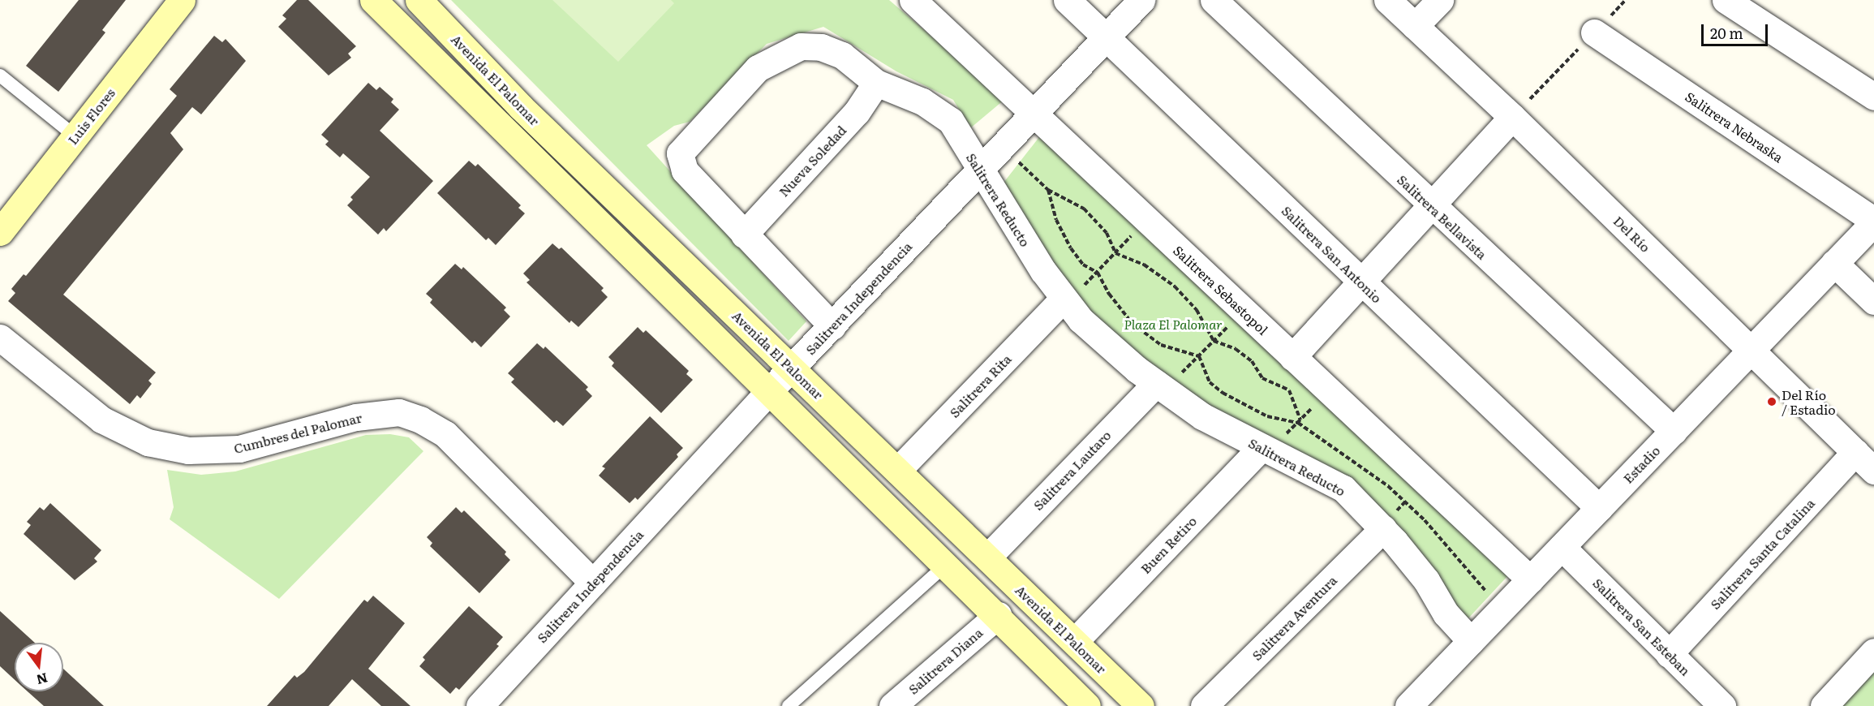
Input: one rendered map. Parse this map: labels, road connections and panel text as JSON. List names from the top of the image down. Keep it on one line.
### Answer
{"streets":{"street":["Avenida El Palomar","Luis Flores","Salitrera Nebraska","Nueva Soledad","Salitrera Reducto","Salitrera Bellavista","Del Río","Salitrera San Antonio","Salitrera Sebastopol","Salitrera Independencia","Salitrera Rita","Cumbres del Palomar","Estadio","Salitrera Lautaro","Buen Retiro","Salitrera Santa Catalina","Salitrera Aventura","Salitrera San Esteban","Salitrera Diana"]},"crossings":[["Avenida El Palomar","Salitrera Independencia"],["Avenida El Palomar","Salitrera Rita"],["Avenida El Palomar","Salitrera Lautaro"],["Avenida El Palomar","Buen Retiro"],["Salitrera Nebraska","Estadio"],["Nueva Soledad","Salitrera Reducto"],["Salitrera Reducto","Salitrera Independencia"],["Salitrera Reducto","Salitrera Rita"],["Salitrera Reducto","Estadio"],["Salitrera Reducto","Salitrera Lautaro"],["Salitrera Reducto","Buen Retiro"],["Salitrera Reducto","Salitrera Aventura"],["Salitrera Bellavista","Estadio"],["Del Río","Estadio"],["Del Río","Salitrera Santa Catalina"],["Salitrera San Antonio","Salitrera Independencia"],["Salitrera San Antonio","Estadio"],["Salitrera Sebastopol","Salitrera Independencia"],["Salitrera Sebastopol","Estadio"],["Salitrera Independencia","Cumbres del Palomar"],["Estadio","Salitrera San Esteban"],["Salitrera Santa Catalina","Salitrera San Esteban"]],"parks":["Plaza El Palomar"],"places":["Del Río / Estadio"],"scale_bar":"20 m","north":"bottom"}
